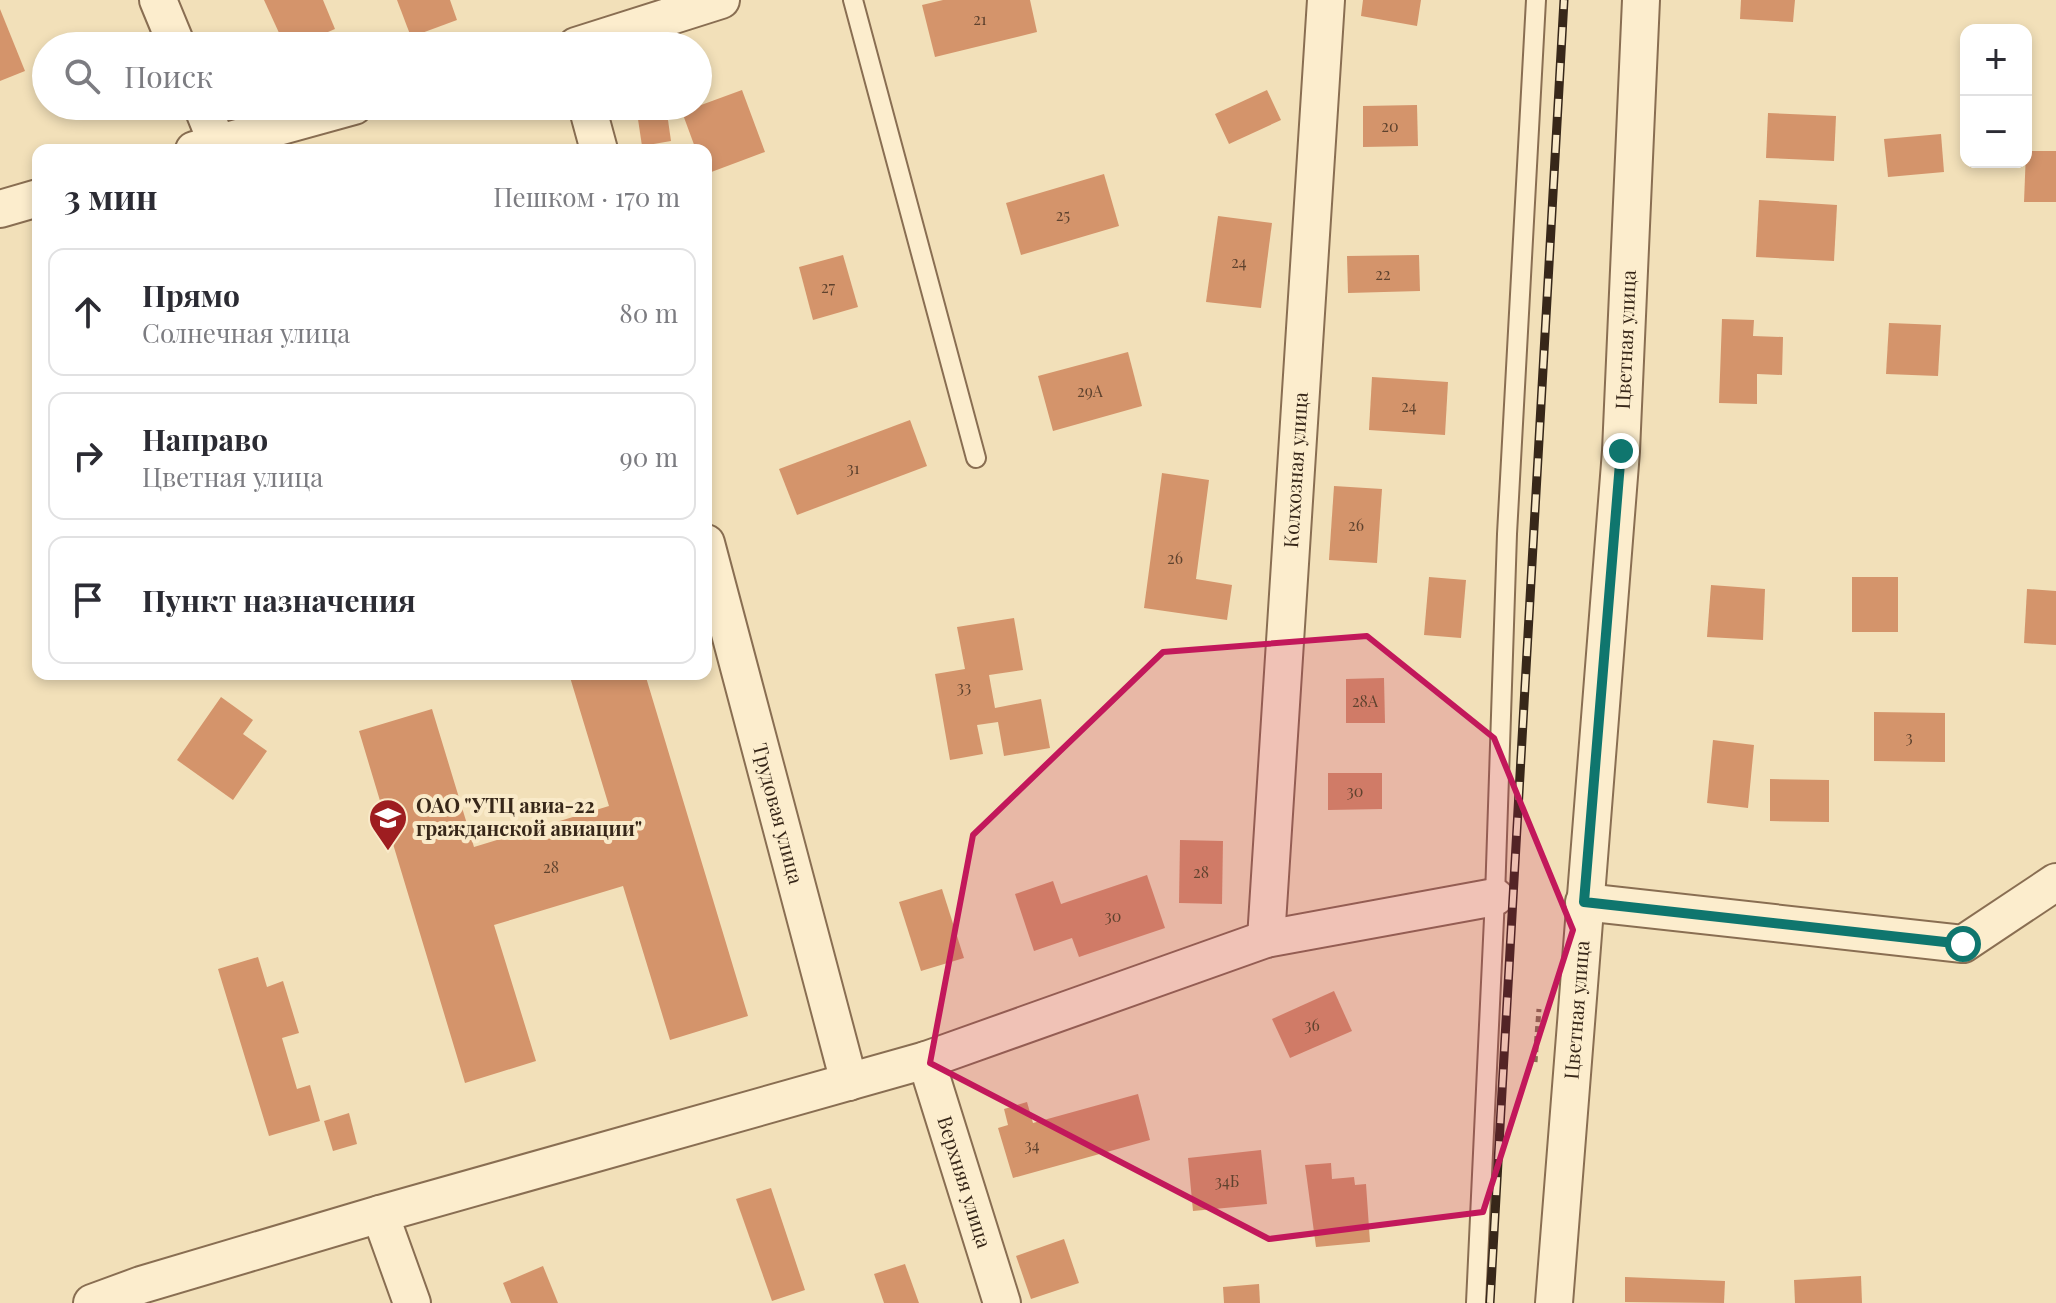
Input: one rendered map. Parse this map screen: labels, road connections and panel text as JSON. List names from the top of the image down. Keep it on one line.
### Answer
{"streets":{"street":["Цветная улица","Колхозная улица","Трудовая улица","Верхняя улица"]},"places":{"school or university":["ОАО \"УТЦ авиа-22 гражданской авиации\""]},"house_numbers":["21","20","25","24","22","27","29А","24","31","26","26","33","28А","3","30","28","28","30","36","34","34Б"],"page":{"map_buttons":["+","−"],"search":"Поиск","heading":["3 мин","Пешком · 170 m"],"list":[["Прямо","Солнечная улица","80 m"],["Направо","Цветная улица","90 m"],"Пункт назначения"]}}
